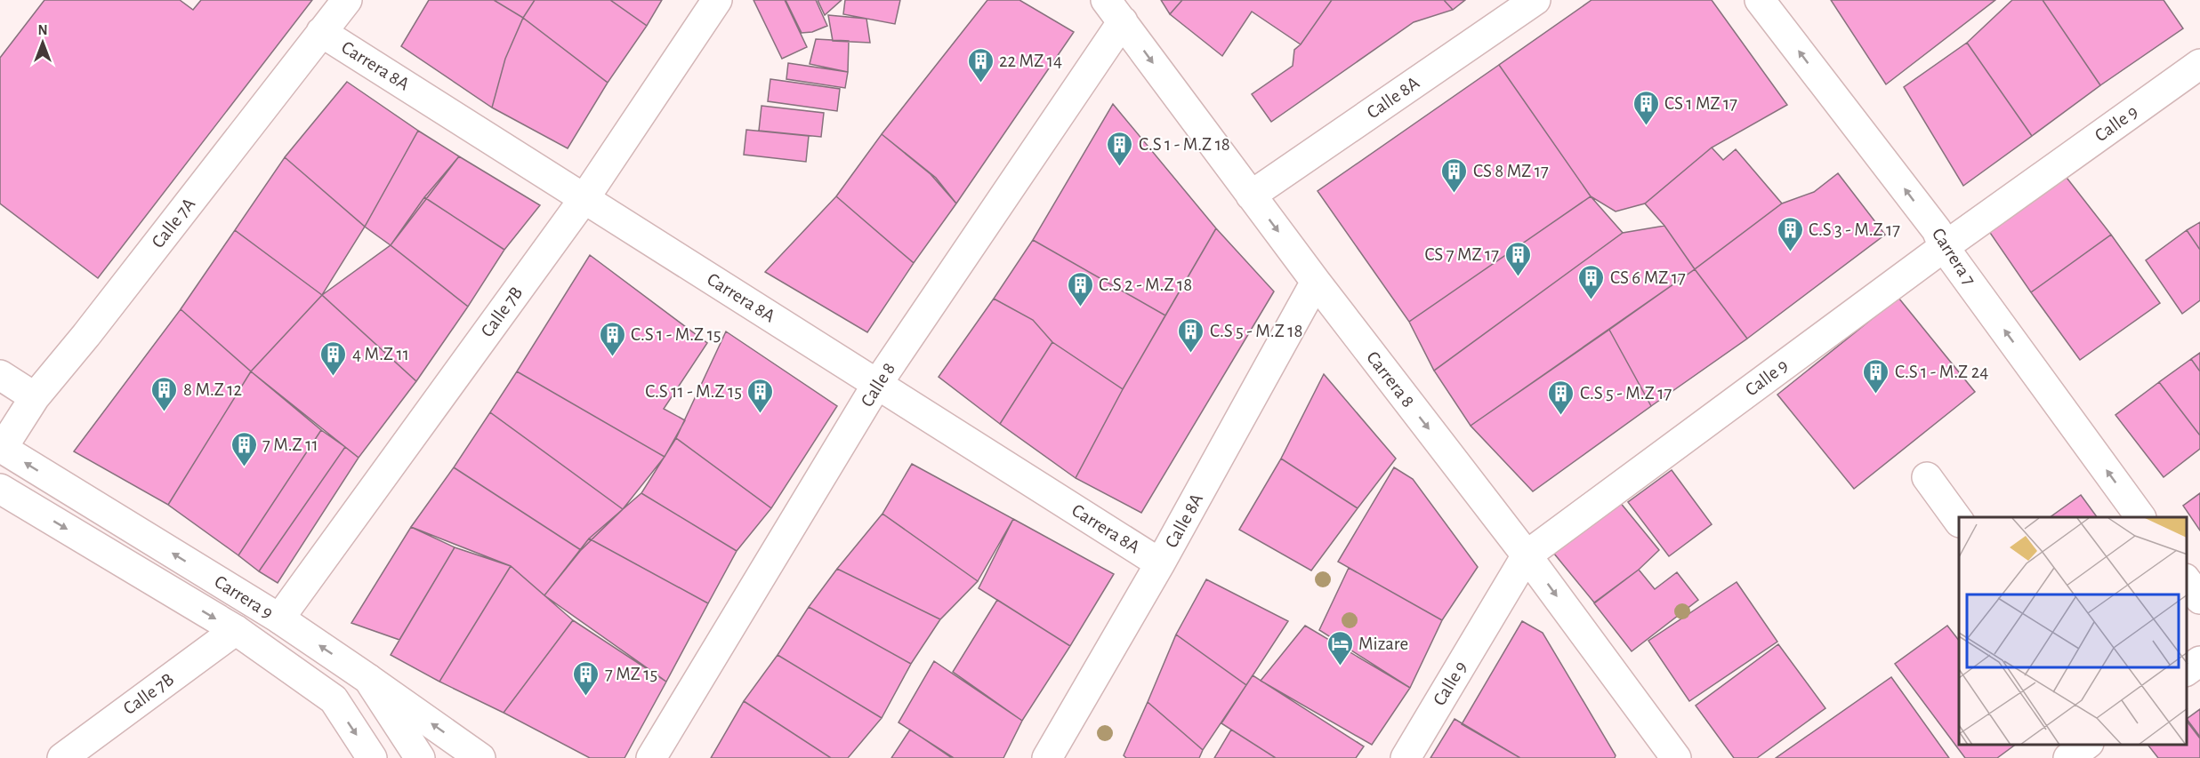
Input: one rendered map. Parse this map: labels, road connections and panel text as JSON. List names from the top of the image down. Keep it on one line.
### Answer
{"streets":{"street":["Carrera 8A","Calle 8A","Calle 9","Calle 7A","Carrera 7","Calle 7B","Carrera 8","Calle 8","Carrera 9"]},"crossings":[["Carrera 8A","Calle 8A"],["Carrera 8A","Calle 7A"],["Carrera 8A","Calle 7B"],["Carrera 8A","Calle 8"],["Calle 8A","Carrera 8"],["Calle 9","Carrera 7"],["Calle 9","Carrera 8"],["Calle 7A","Carrera 9"],["Calle 7B","Carrera 9"],["Carrera 8","Calle 8"]],"one_way":["Carrera 7","Carrera 8"],"places":{"building":["22 MZ 14","CS 1 MZ 17","C.S 1 - M.Z 18","CS 8 MZ 17","C.S 3 - M.Z 17","CS 7 MZ 17","CS 6 MZ 17","C.S 2 - M.Z 18","C.S 5 - M.Z 18","C.S 1 - M.Z 15","4 M.Z 11","C.S 1 - M.Z 24","8 M.Z 12","C.S 11 - M.Z 15","C.S 5 - M.Z 17","7 M.Z 11","7 MZ 15"],"hotel":["Mizare"]},"north":"top"}
